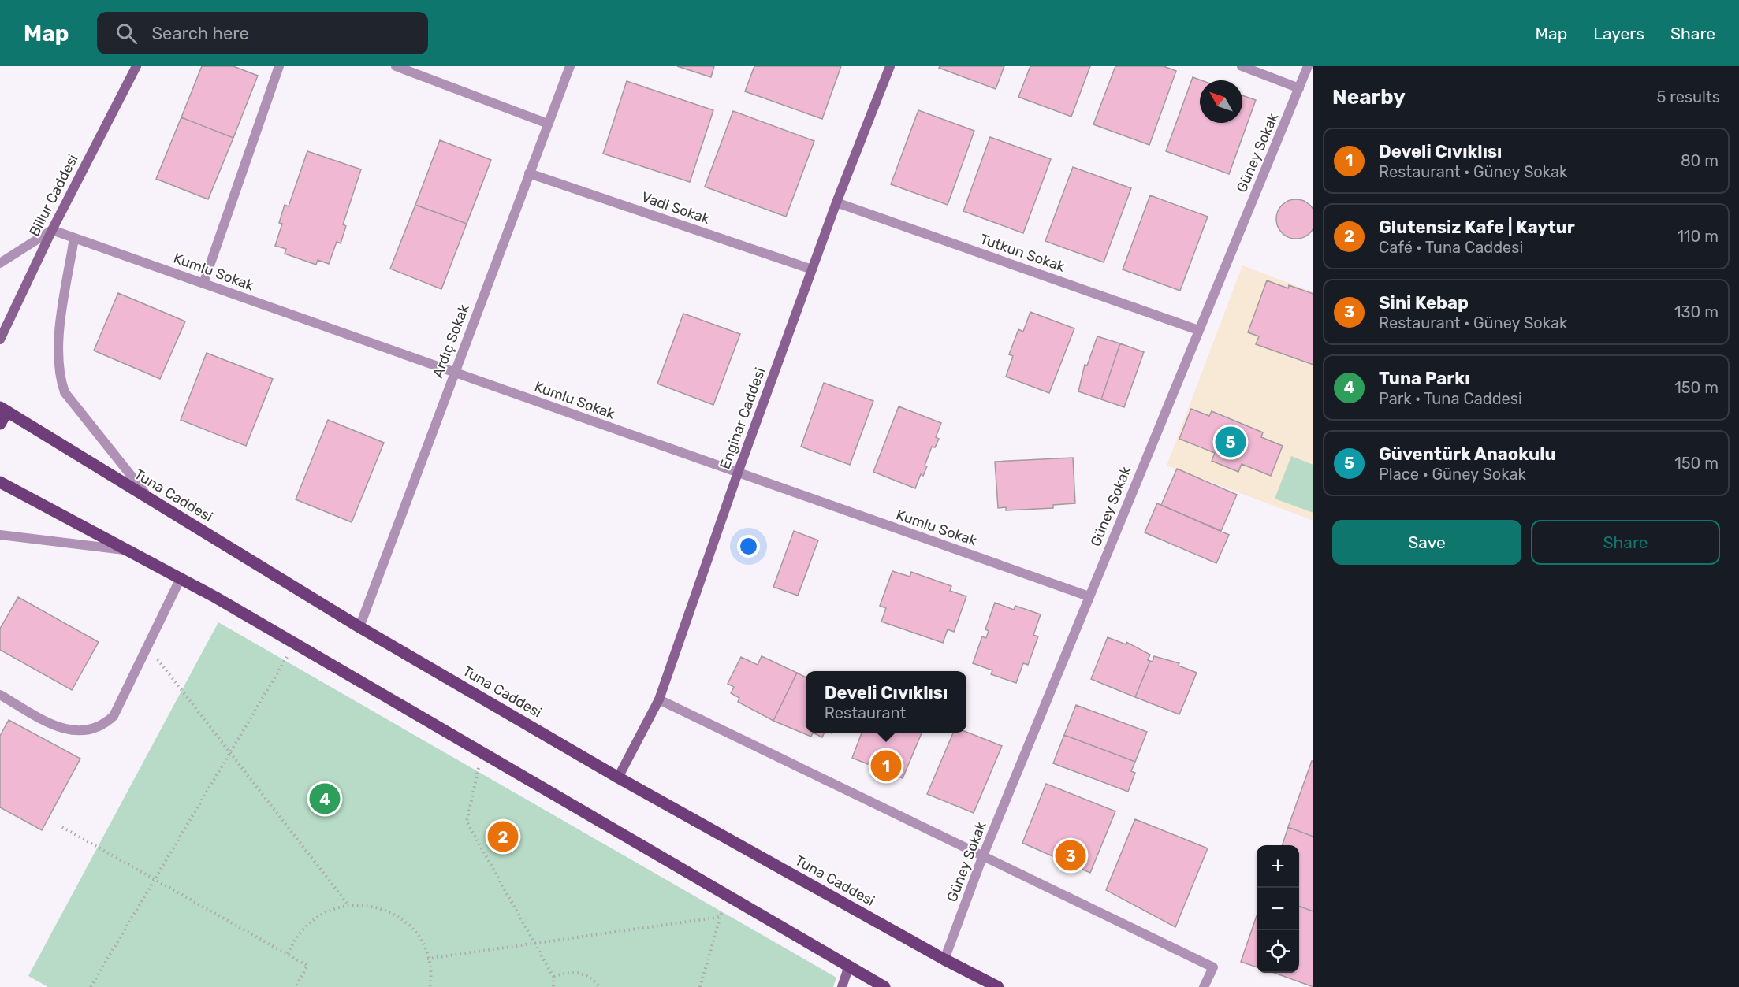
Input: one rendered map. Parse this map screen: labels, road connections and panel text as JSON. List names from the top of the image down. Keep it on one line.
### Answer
{"streets":{"main road":["Tuna Caddesi"],"street":["Güney Sokak","Billur Caddesi","Vadi Sokak","Tutkun Sokak","Kumlu Sokak","Ardıç Sokak","Enginar Caddesi"]},"crossings":[["Güney Sokak","Tutkun Sokak"],["Güney Sokak","Kumlu Sokak"],["Güney Sokak","Tuna Caddesi"],["Billur Caddesi","Kumlu Sokak"],["Vadi Sokak","Ardıç Sokak"],["Vadi Sokak","Enginar Caddesi"],["Tutkun Sokak","Enginar Caddesi"],["Kumlu Sokak","Ardıç Sokak"],["Kumlu Sokak","Enginar Caddesi"],["Ardıç Sokak","Tuna Caddesi"],["Enginar Caddesi","Tuna Caddesi"]],"north":"top left","page":{"header":"Map","search":"Search here","nav":["Map","Layers","Share"],"heading":["Nearby","5 results"],"list":[{"mark":"1","name":"Develi Cıvıklısı","note":"Restaurant · Güney Sokak","value":"80 m"},{"mark":"2","name":"Glutensiz Kafe | Kaytur","note":"Café · Tuna Caddesi","value":"110 m"},{"mark":"3","name":"Sini Kebap","note":"Restaurant · Güney Sokak","value":"130 m"},{"mark":"4","name":"Tuna Parkı","note":"Park · Tuna Caddesi","value":"150 m"},{"mark":"5","name":"Güventürk Anaokulu","note":"Place · Güney Sokak","value":"150 m"}],"pins":["5","1","4","2","3"],"buttons":["Save","Share"],"popup":["Develi Cıvıklısı","Restaurant"],"map_buttons":["+","−"]}}
